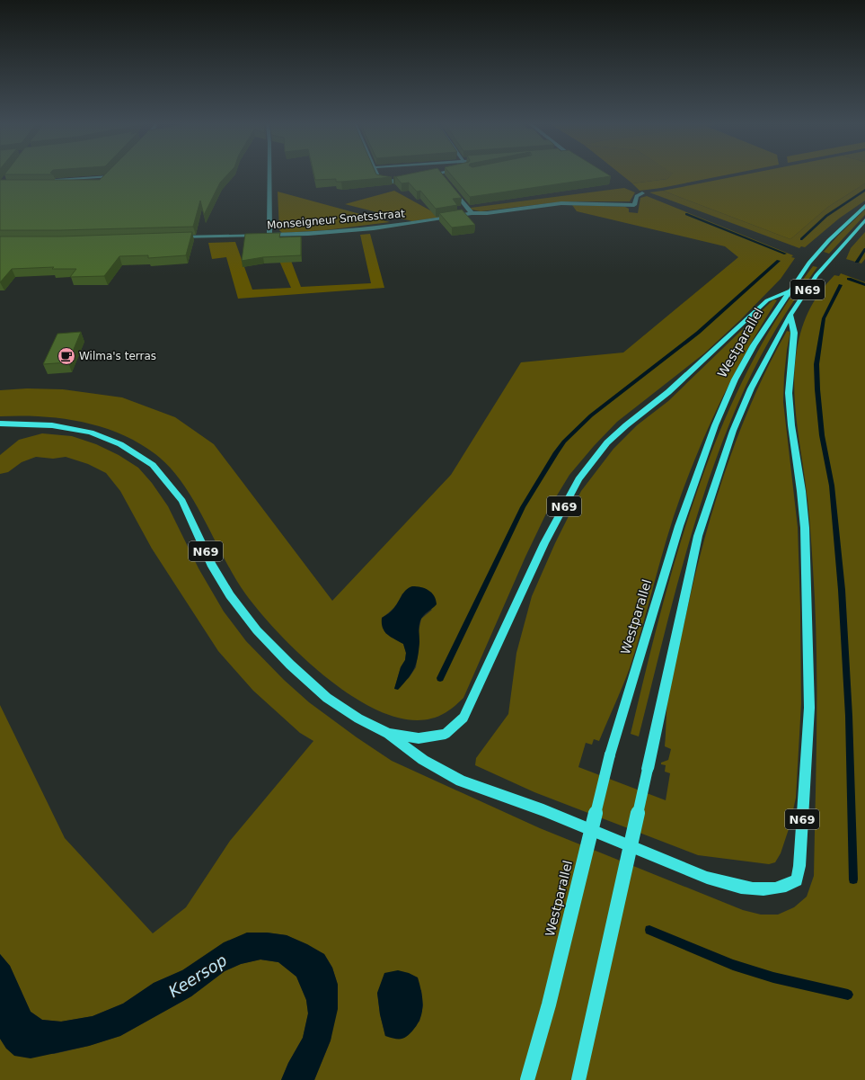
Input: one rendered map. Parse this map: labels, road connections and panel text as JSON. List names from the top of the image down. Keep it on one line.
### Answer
{"streets":{"main road":["N69","Westparallel"],"street":["Monseigneur Smetsstraat"]},"crossings":[["N69","Westparallel"]],"water":["Keersop"],"places":{"cafe":["Wilma's terras"]}}
